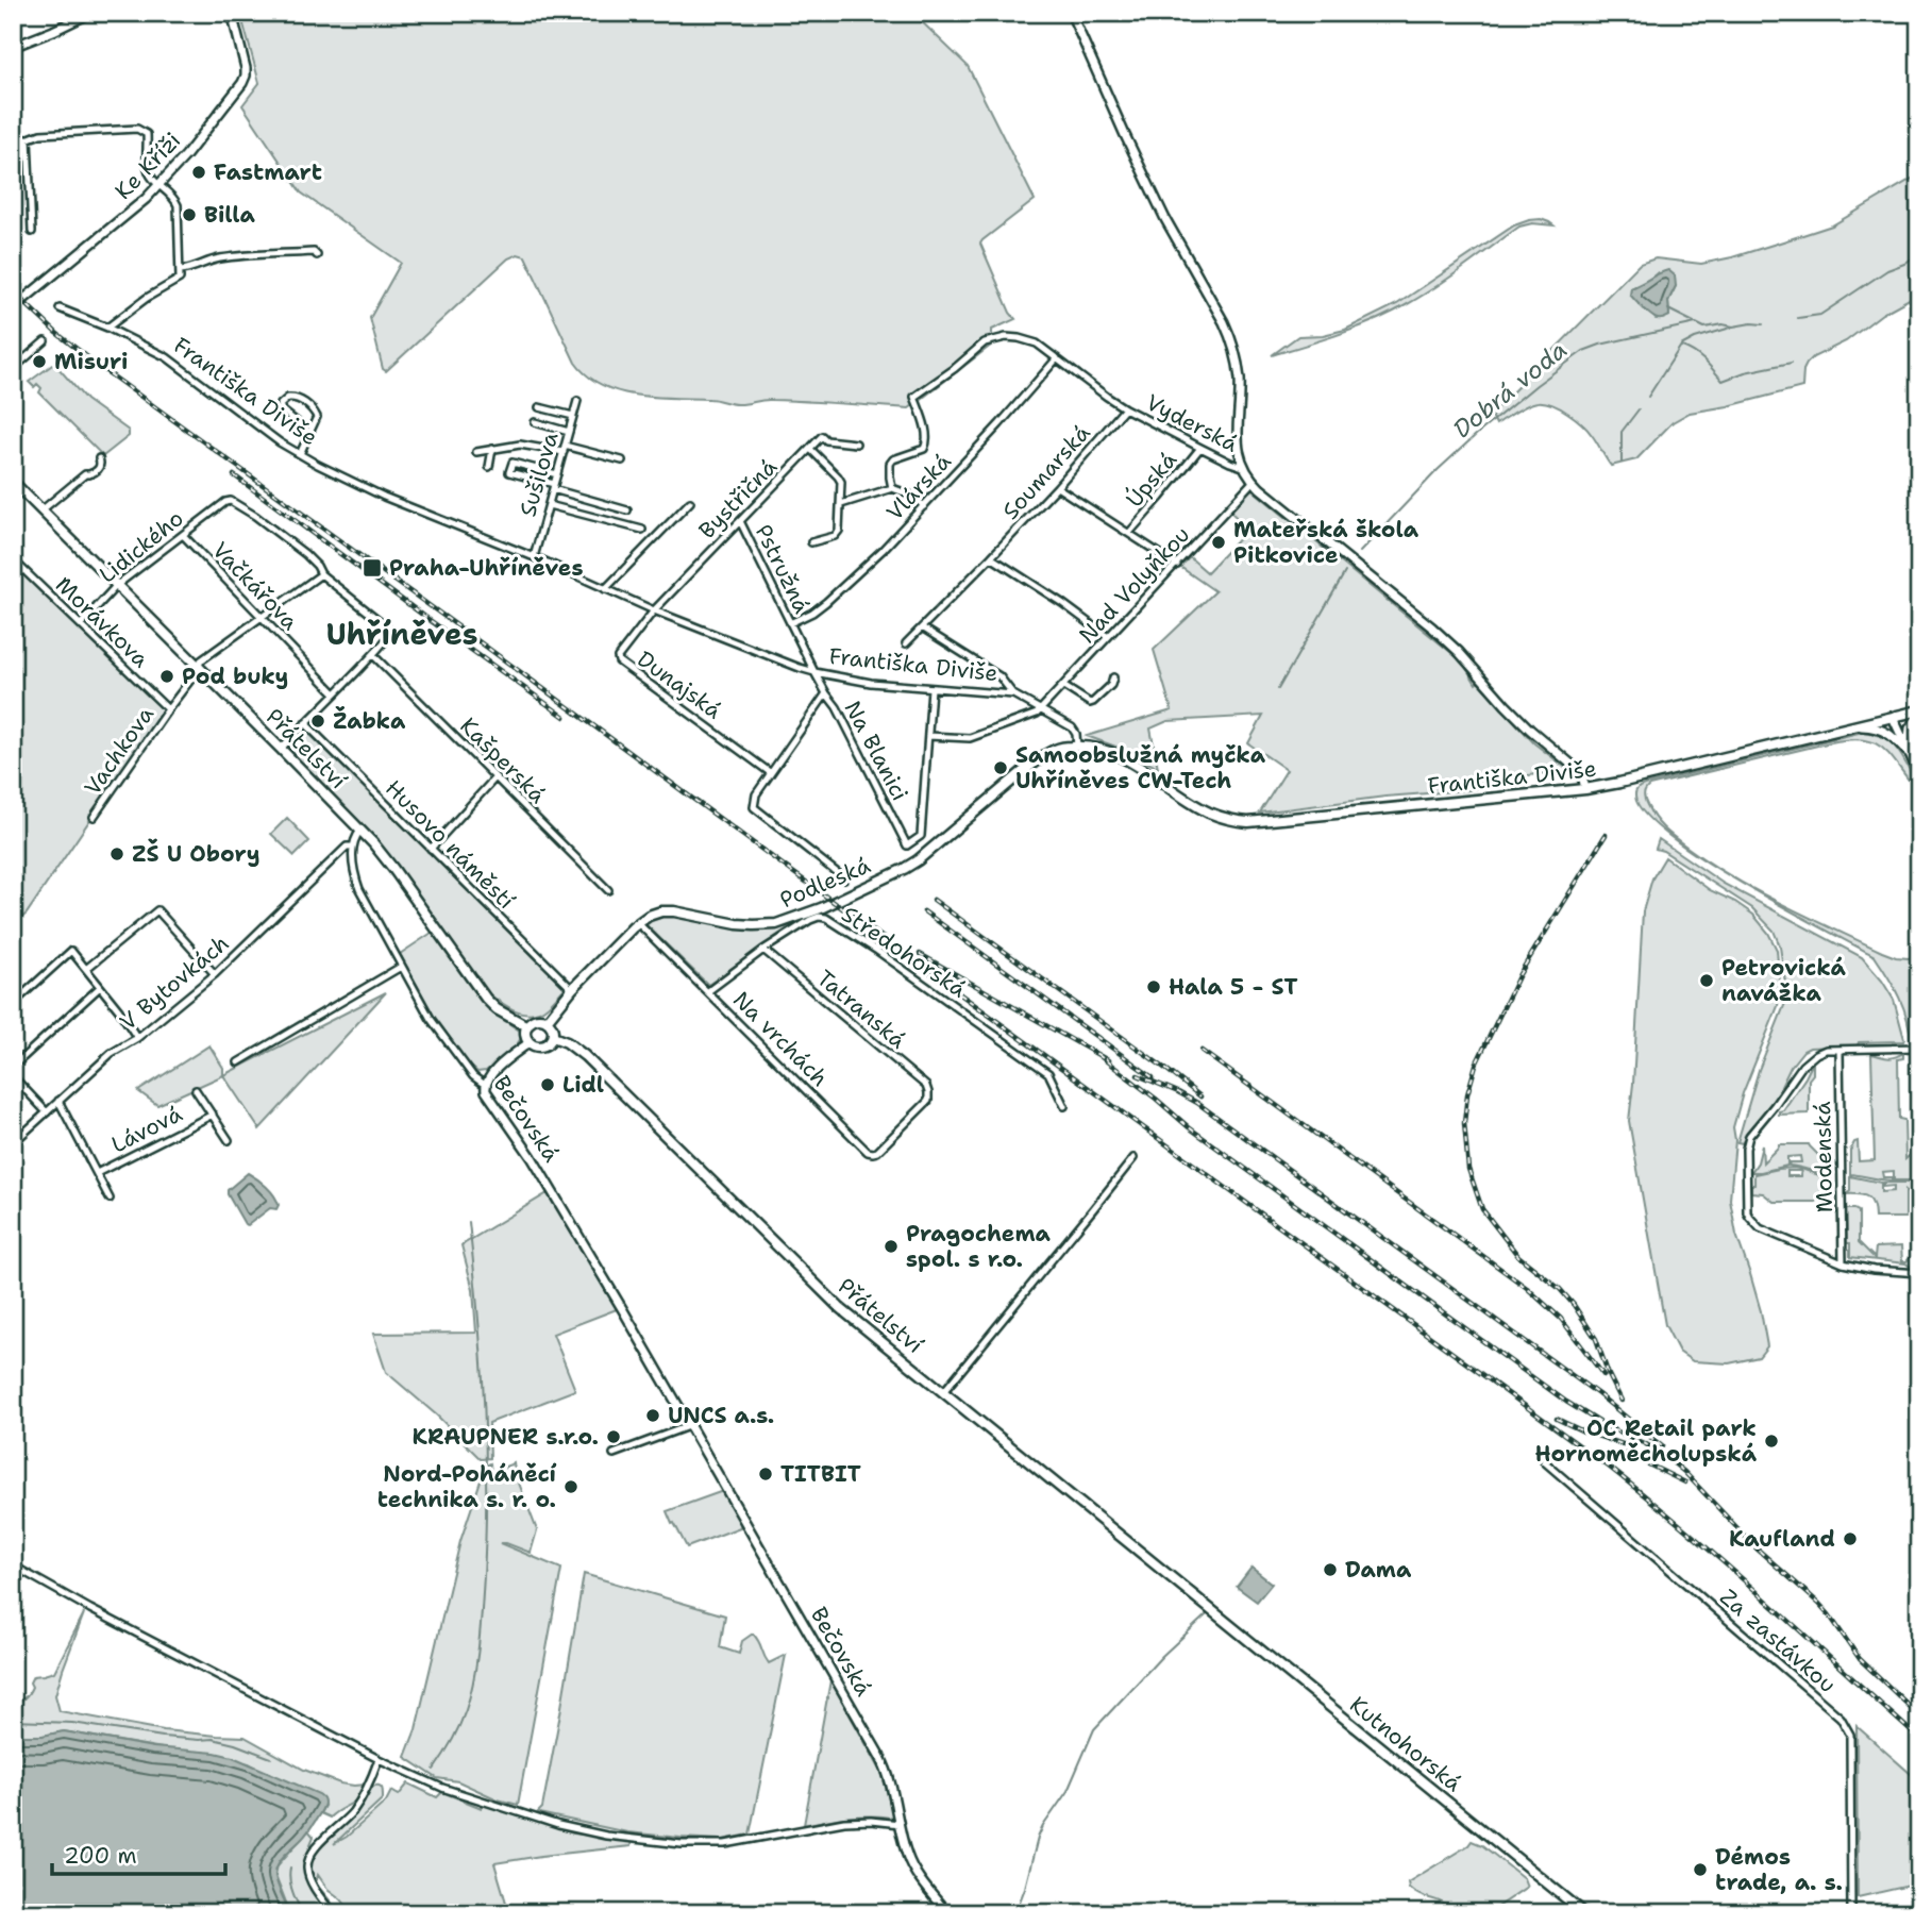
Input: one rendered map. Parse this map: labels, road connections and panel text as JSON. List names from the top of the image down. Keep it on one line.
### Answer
{"streets":{"main road":["Františka Diviše","Přátelství","Podleská","Kutnohorská"],"street":["Ke Kříži","Vyderská","Soumarská","Sušilova","Úpská","Vlárská","Bystřičná","Lidického","Pstružná","Nad Volyňkou","Vačkářova","Morávkova","Dunajská","Vachkova","Na Blanici","Kašperská","Husovo náměstí","Středohorská","V Bytovkách","Tatranská","Na vrchách","Bečovská","Lávová","Modenská","Za zastávkou"]},"crossings":[["Františka Diviše","Sušilova"],["Františka Diviše","Bystřičná"],["Františka Diviše","Pstružná"],["Františka Diviše","Nad Volyňkou"],["Františka Diviše","Dunajská"],["Františka Diviše","Na Blanici"],["Františka Diviše","Podleská"],["Vyderská","Soumarská"],["Vyderská","Úpská"],["Vyderská","Vlárská"],["Vlárská","Pstružná"],["Bystřičná","Pstružná"],["Bystřičná","Dunajská"],["Lidického","Vačkářova"],["Lidického","Morávkova"],["Lidického","Přátelství"],["Lidického","Vachkova"],["Pstružná","Na Blanici"],["Vačkářova","Vachkova"],["Morávkova","Vachkova"],["Přátelství","Vachkova"],["Přátelství","Kutnohorská"],["Podleská","Na vrchách"],["Středohorská","Tatranská"],["Středohorská","Na vrchách"],["V Bytovkách","Bečovská"],["Tatranská","Na vrchách"]],"districts":["Uhříněves"],"water":["Dobrá voda"],"places":{"other":["Fastmart","Billa","Misuri","Mateřská škola Pitkovice","Pod buky","Žabka","Samoobslužná myčka Uhříněves CW-Tech","ZŠ U Obory","Petrovická navážka","Hala 5 - ST","Lidl","Pragochema spol. s r.o.","UNCS a.s.","KRAUPNER s.r.o.","OC Retail park Hornoměcholupská","TITBIT","Nord-Poháněcí technika s. r. o.","Kaufland","Dama","Démos trade, a. s."],"transit":["Praha-Uhříněves"]},"scale_bar":"200 m"}
